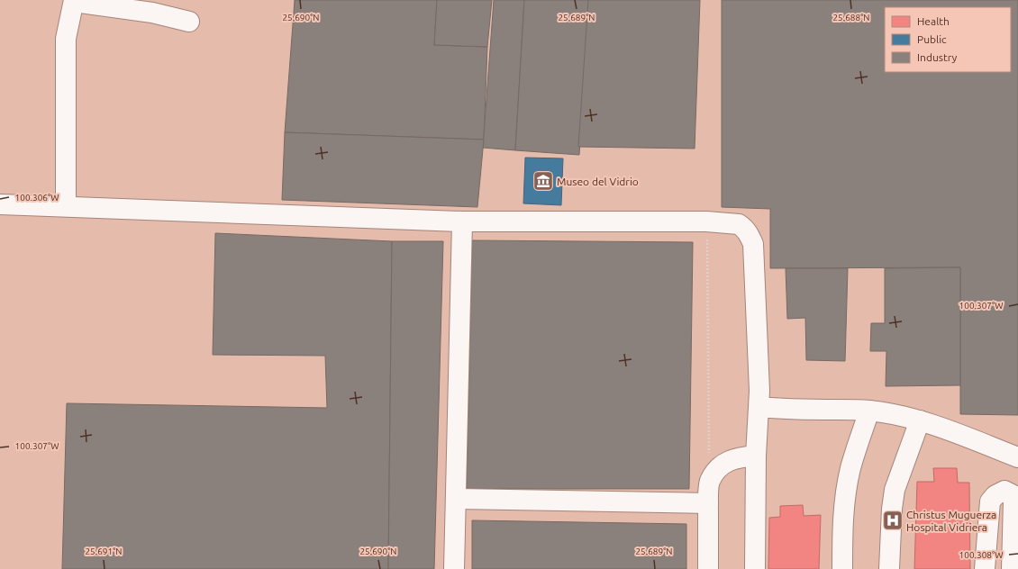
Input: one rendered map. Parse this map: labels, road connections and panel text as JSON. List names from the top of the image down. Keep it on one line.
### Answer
{"places":{"museum":["Museo del Vidrio"],"hospital":["Christus Muguerza Hospital Vidriera"]},"legend":["Health","Public","Industry"],"coordinates":["25.690°N","25.689°N","25.688°N","100.306°W","100.307°W","25.691°N","100.308°W"]}
